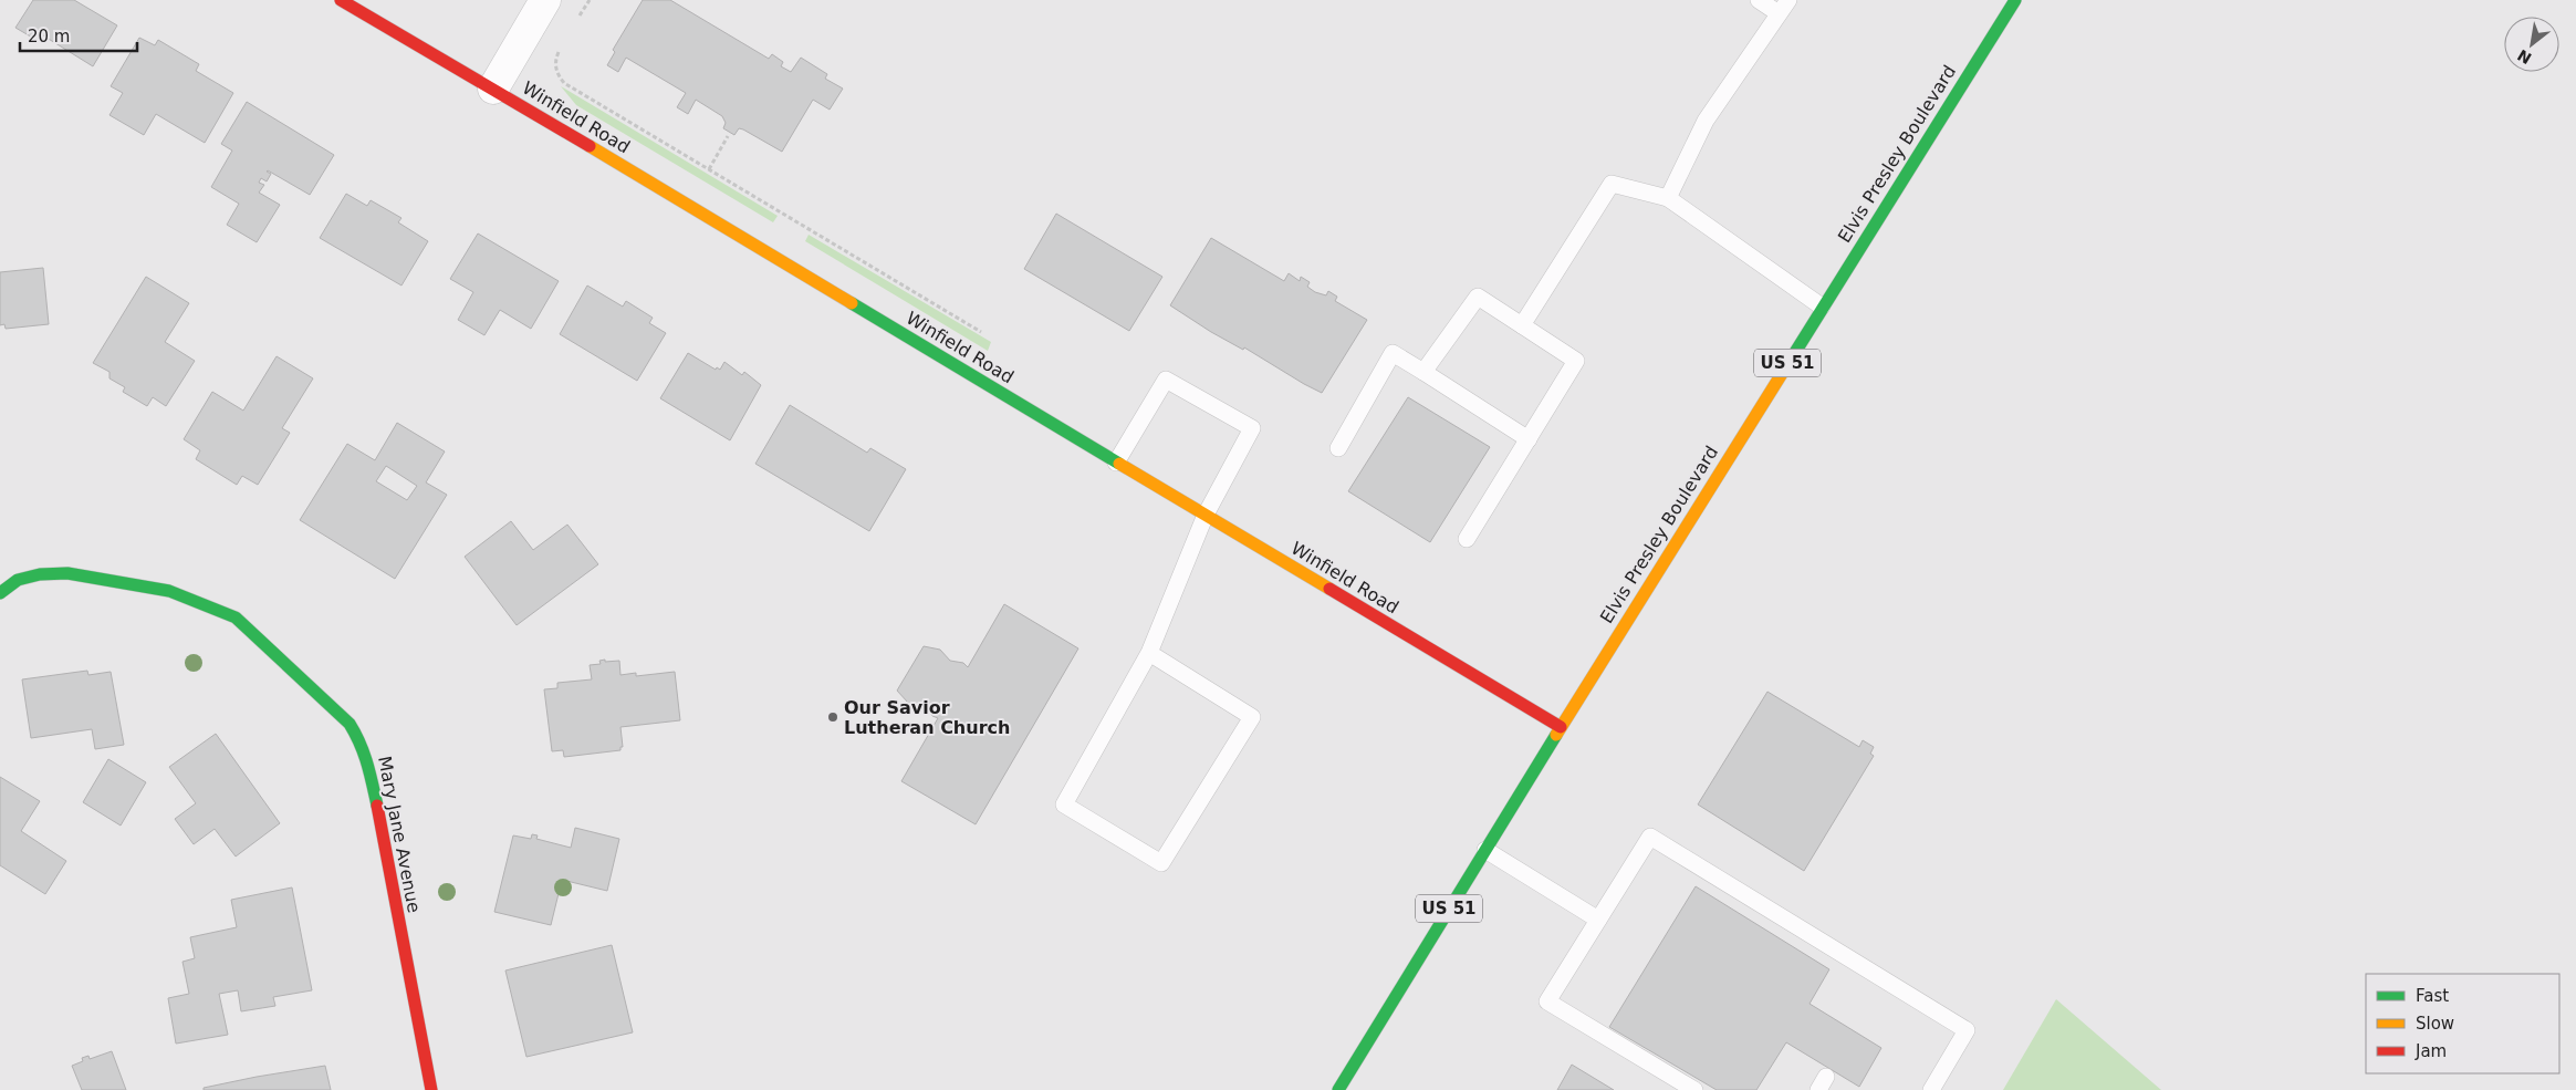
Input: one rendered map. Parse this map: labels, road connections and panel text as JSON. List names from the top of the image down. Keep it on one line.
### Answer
{"streets":{"street":["Winfield Road","Elvis Presley Boulevard","US 51","Mary Jane Avenue"]},"crossings":[["Winfield Road","Elvis Presley Boulevard"]],"places":["Our Savior Lutheran Church"],"legend":["Fast","Slow","Jam"],"scale_bar":"20 m","north":"bottom left"}
